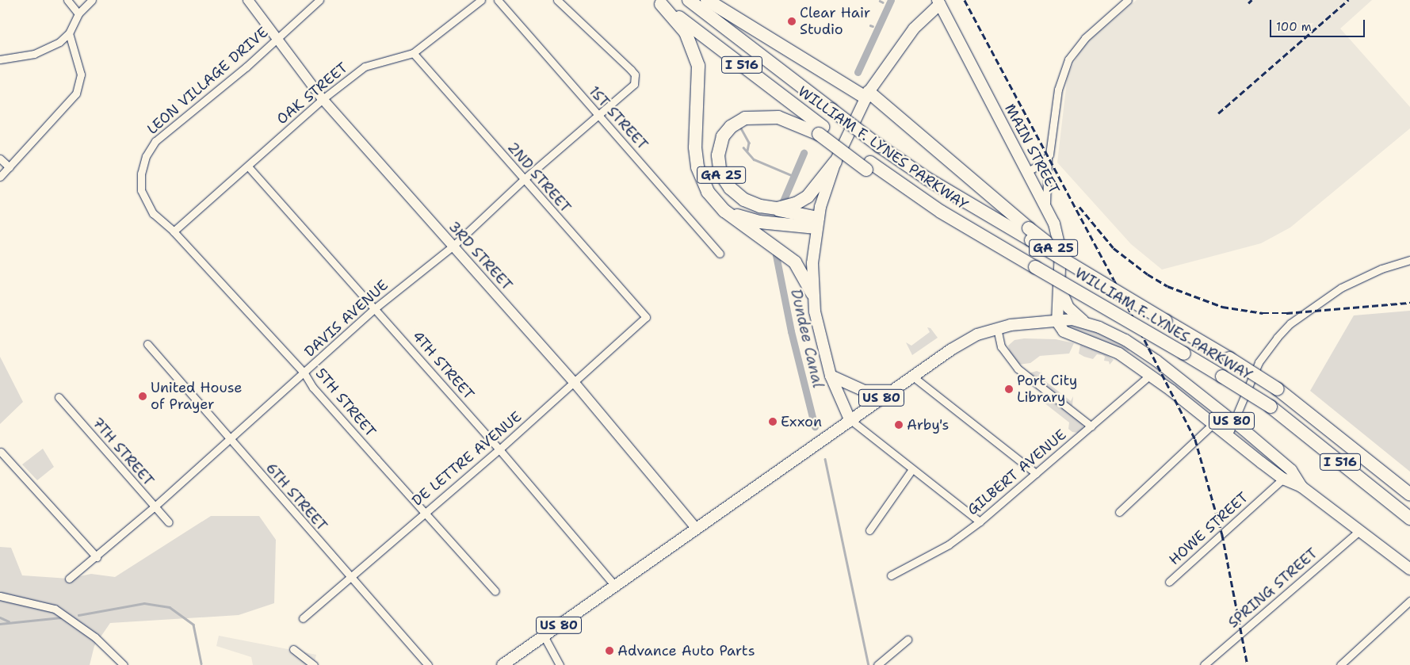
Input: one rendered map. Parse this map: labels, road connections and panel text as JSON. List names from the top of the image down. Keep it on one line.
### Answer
{"streets":{"highway":["I 516","WILLIAM F. LYNES PARKWAY","GA 25"],"main road":["MAIN STREET","US 80"],"street":["LEON VILLAGE DRIVE","OAK STREET","1ST STREET","2ND STREET","3RD STREET","DAVIS AVENUE","4TH STREET","5TH STREET","7TH STREET","DE LETTRE AVENUE","GILBERT AVENUE","6TH STREET","HOWE STREET","SPRING STREET"]},"crossings":[["LEON VILLAGE DRIVE","OAK STREET"],["LEON VILLAGE DRIVE","3RD STREET"],["LEON VILLAGE DRIVE","5TH STREET"],["OAK STREET","2ND STREET"],["OAK STREET","3RD STREET"],["OAK STREET","4TH STREET"],["OAK STREET","5TH STREET"],["1ST STREET","DAVIS AVENUE"],["WILLIAM F. LYNES PARKWAY","GA 25"],["MAIN STREET","GA 25"],["MAIN STREET","US 80"],["2ND STREET","DAVIS AVENUE"],["2ND STREET","DE LETTRE AVENUE"],["3RD STREET","DAVIS AVENUE"],["3RD STREET","US 80"],["3RD STREET","DE LETTRE AVENUE"],["DAVIS AVENUE","4TH STREET"],["DAVIS AVENUE","5TH STREET"],["DAVIS AVENUE","7TH STREET"],["DAVIS AVENUE","6TH STREET"],["4TH STREET","US 80"],["4TH STREET","DE LETTRE AVENUE"],["US 80","GILBERT AVENUE"],["US 80","HOWE STREET"],["US 80","SPRING STREET"],["5TH STREET","DE LETTRE AVENUE"],["DE LETTRE AVENUE","6TH STREET"]],"water":["Dundee Canal"],"places":["Clear Hair Studio","Port City Library","United House of Prayer","Exxon","Arby's","Advance Auto Parts"],"scale_bar":"100 m"}
